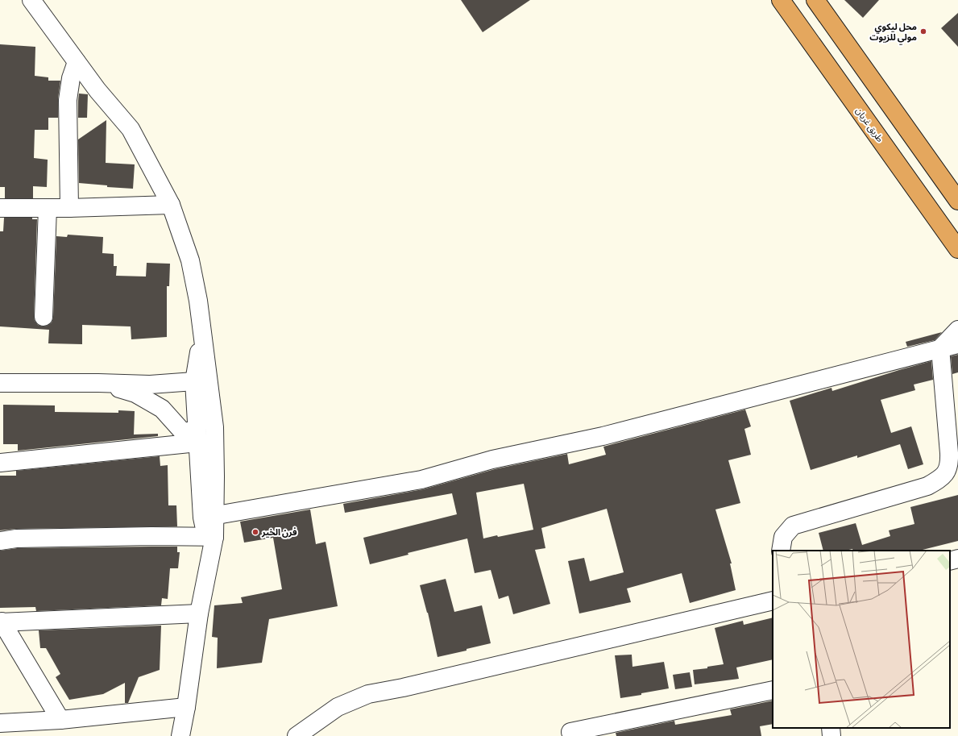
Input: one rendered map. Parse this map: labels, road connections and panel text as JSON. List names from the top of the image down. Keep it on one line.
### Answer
{"streets":{"highway":["طريق غريان"]},"places":["محل ليكوي مولي للزيوت","فرن الخير"]}
